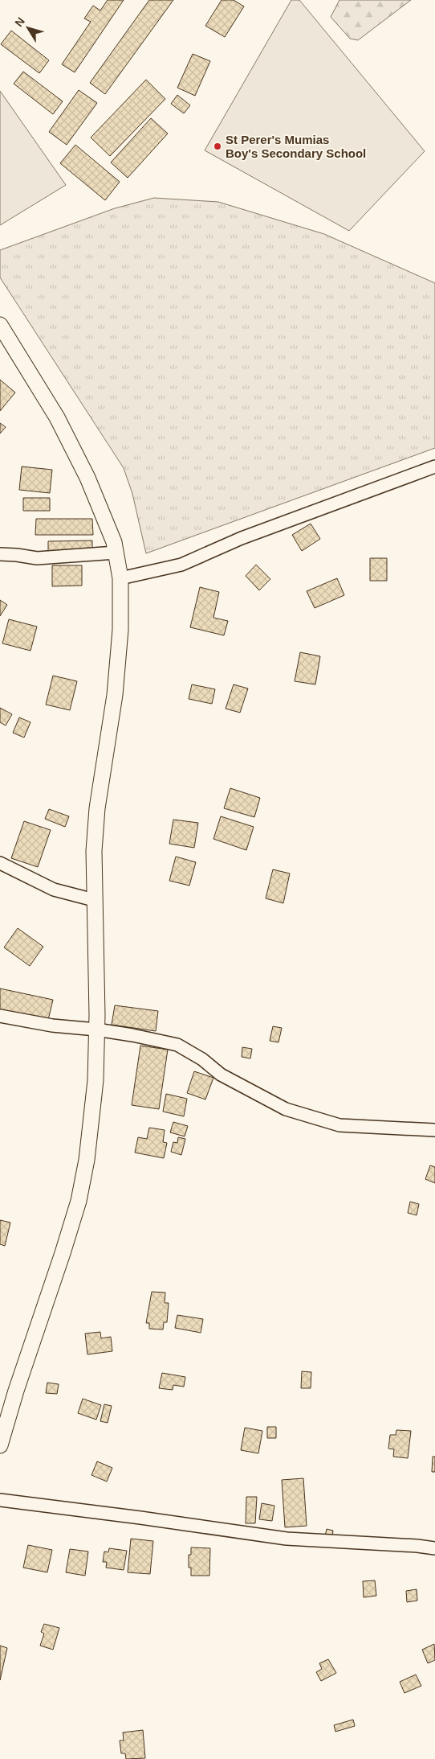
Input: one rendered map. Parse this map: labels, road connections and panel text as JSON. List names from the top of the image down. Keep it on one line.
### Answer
{"places":["St Perer's Mumias Boy's Secondary School"],"north":"top left"}
